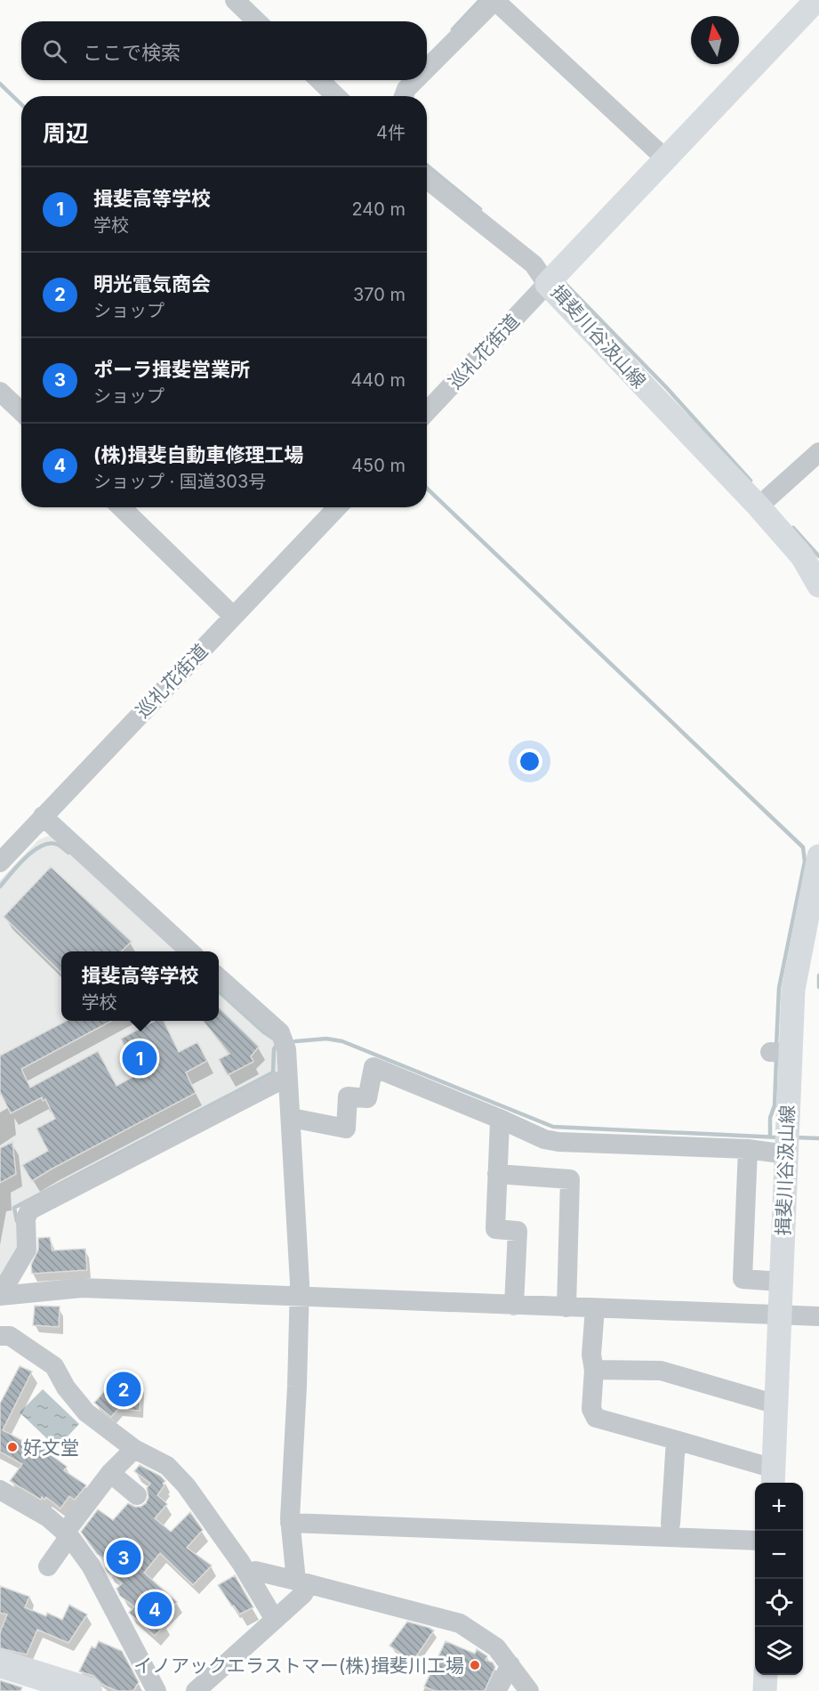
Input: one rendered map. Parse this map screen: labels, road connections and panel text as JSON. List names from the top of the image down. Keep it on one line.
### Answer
{"streets":{"main road":["揖斐川谷汲山線"],"street":["巡礼花街道"]},"crossings":[["揖斐川谷汲山線","巡礼花街道"]],"places":["好文堂","イノアックエラストマー(株)揖斐川工場"],"north":"top","page":{"search":"ここで検索","heading":["周辺","4件"],"list":[{"mark":"1","name":"揖斐高等学校","note":"学校","value":"240 m"},{"mark":"2","name":"明光電気商会","note":"ショップ","value":"370 m"},{"mark":"3","name":"ポーラ揖斐営業所","note":"ショップ","value":"440 m"},{"mark":"4","name":"(株)揖斐自動車修理工場","note":"ショップ · 国道303号","value":"450 m"}],"popup":["揖斐高等学校","学校"],"pins":["1","2","3","4"],"map_buttons":["+","−"]}}
